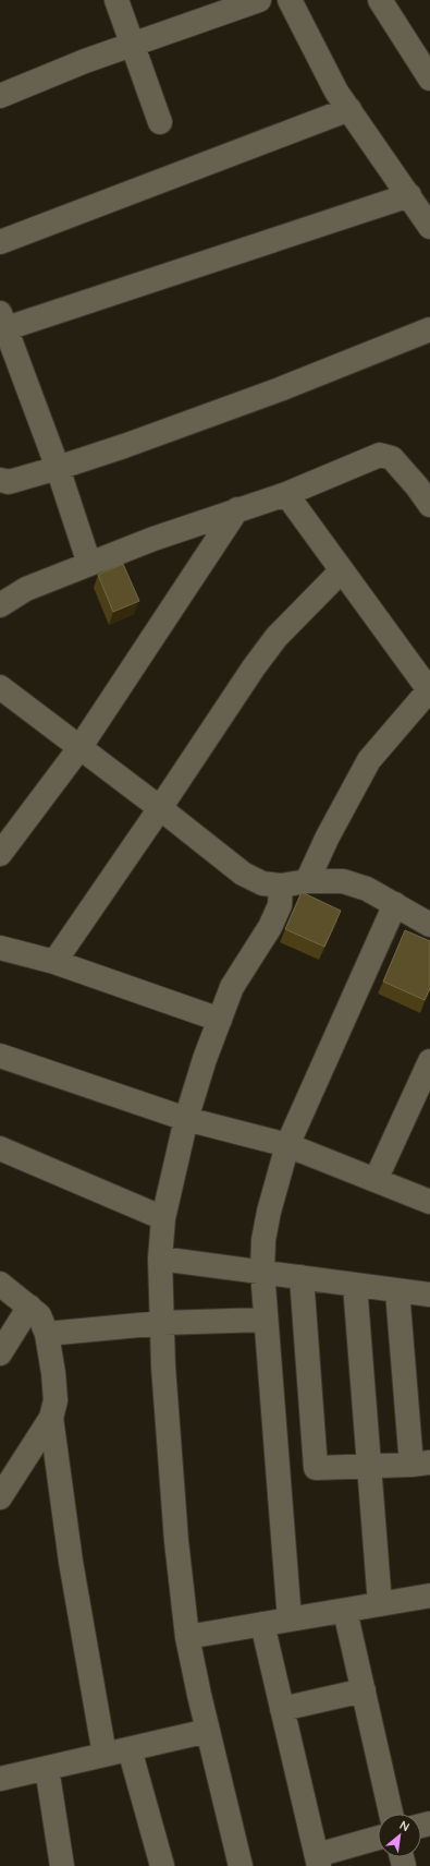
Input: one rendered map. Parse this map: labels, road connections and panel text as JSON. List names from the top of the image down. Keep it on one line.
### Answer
{"north":"top right"}
